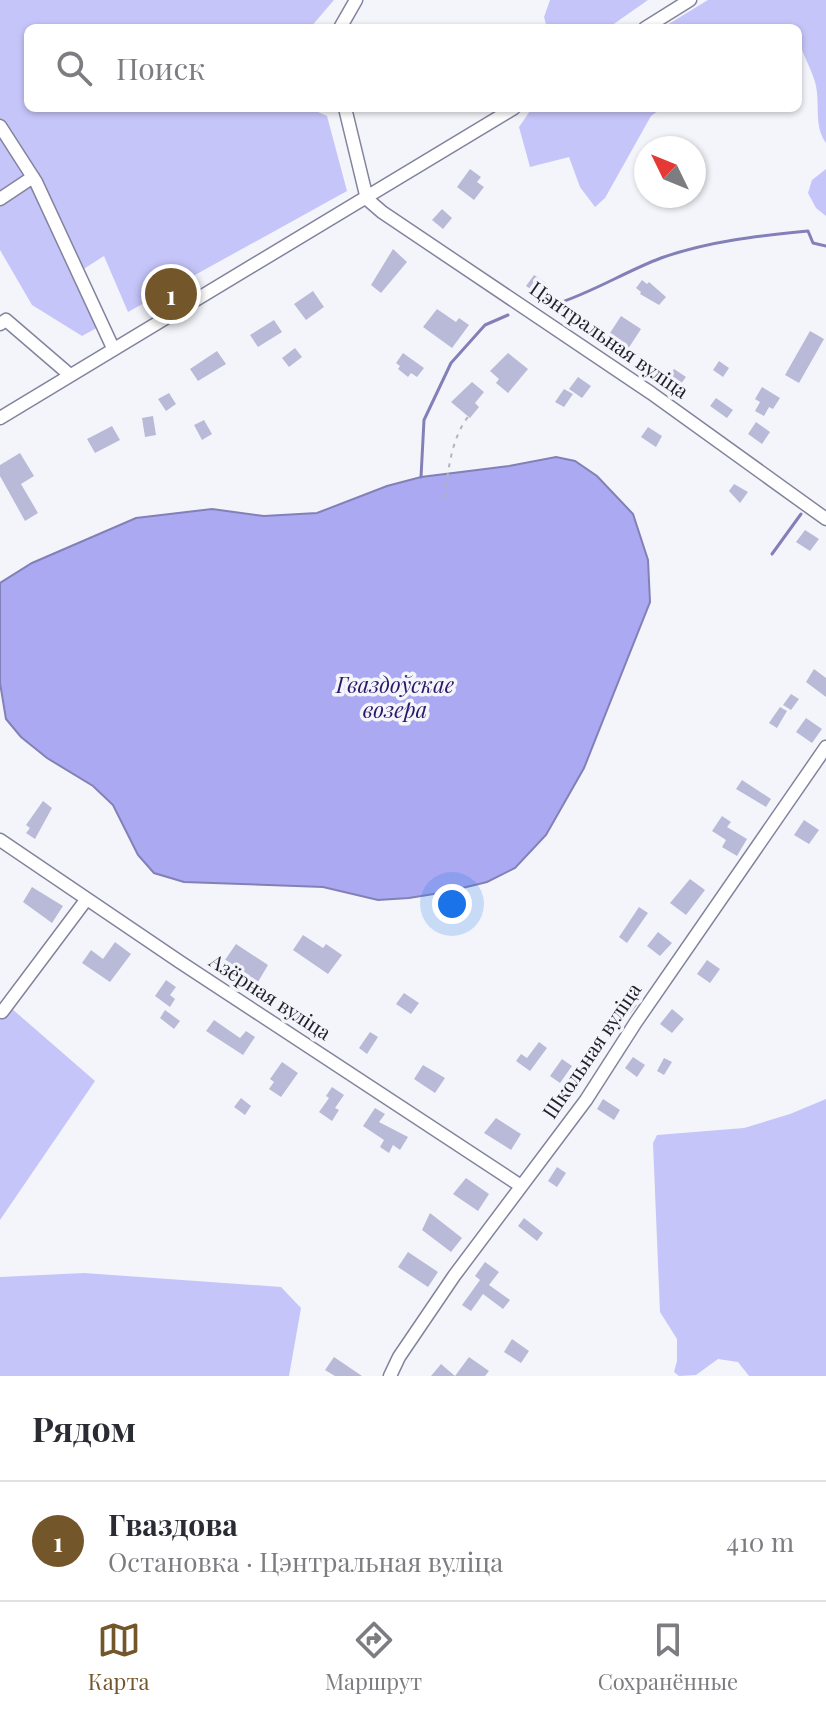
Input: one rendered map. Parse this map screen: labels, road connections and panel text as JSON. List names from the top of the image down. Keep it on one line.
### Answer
{"streets":{"street":["Цэнтральная вуліца","Азёрная вуліца","Школьная вуліца"]},"crossings":[["Азёрная вуліца","Школьная вуліца"]],"water":["Гваздоўскае возера"],"north":"top left","page":{"search":"Поиск","pins":"1","heading":"Рядом","list":[{"mark":"1","name":"Гваздова","note":"Остановка · Цэнтральная вуліца","value":"410 m"}],"nav":["Карта","Маршрут","Сохранённые"]}}
